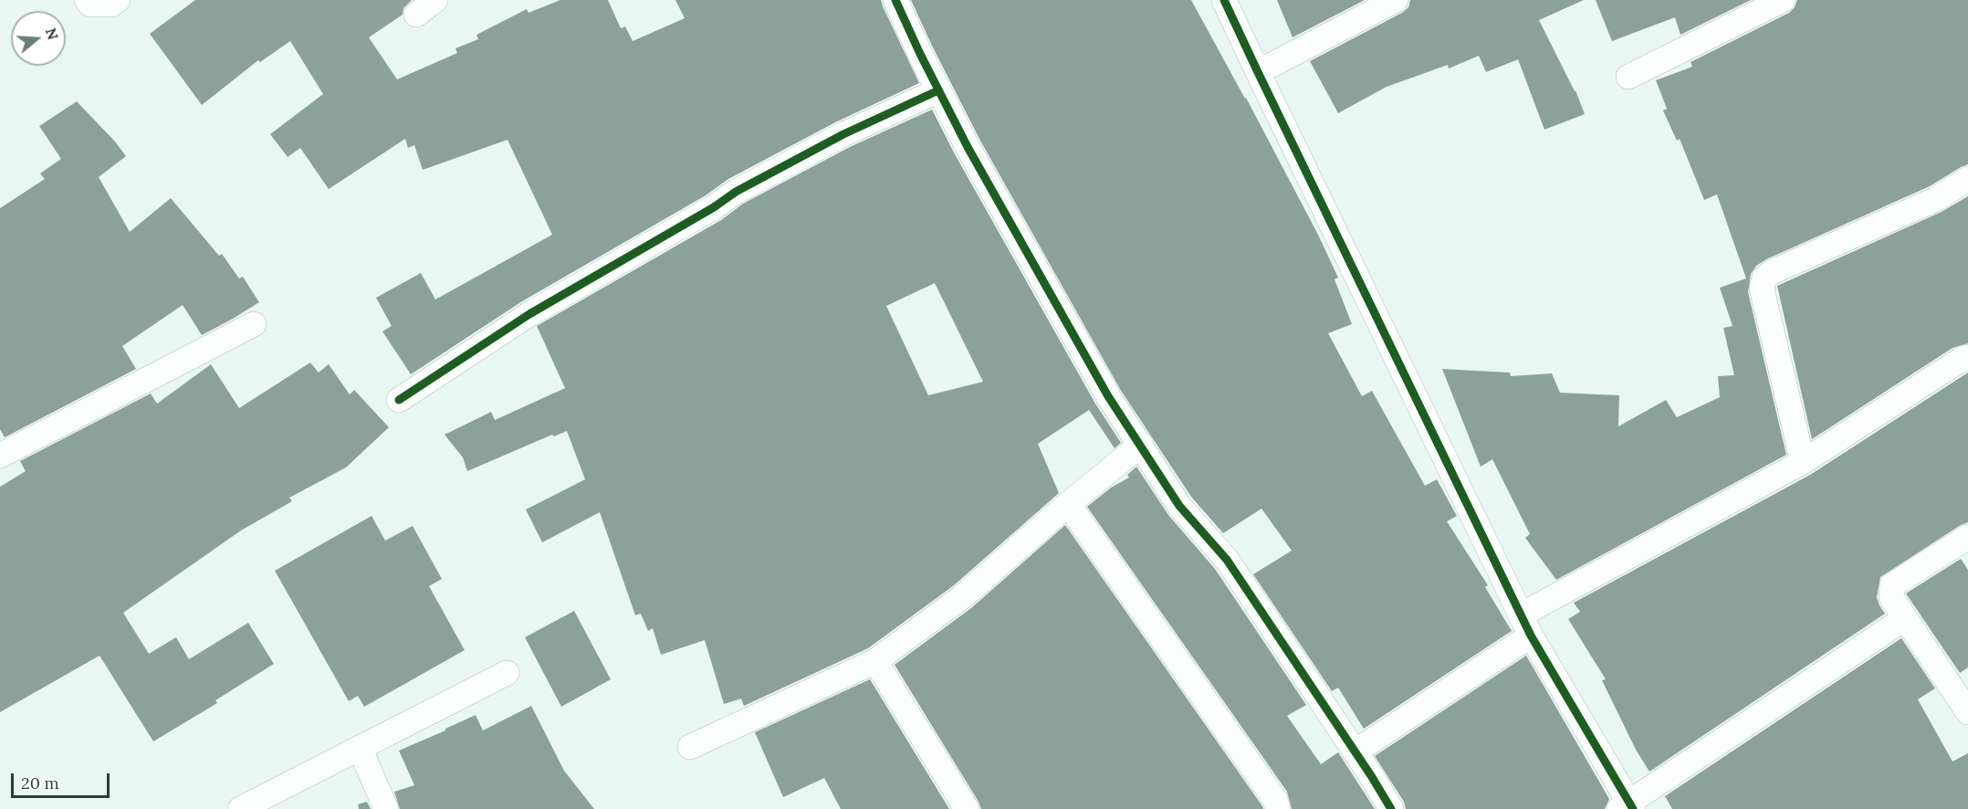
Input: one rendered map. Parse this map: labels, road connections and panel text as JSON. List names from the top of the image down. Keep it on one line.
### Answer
{"scale_bar":"20 m","north":"right"}
